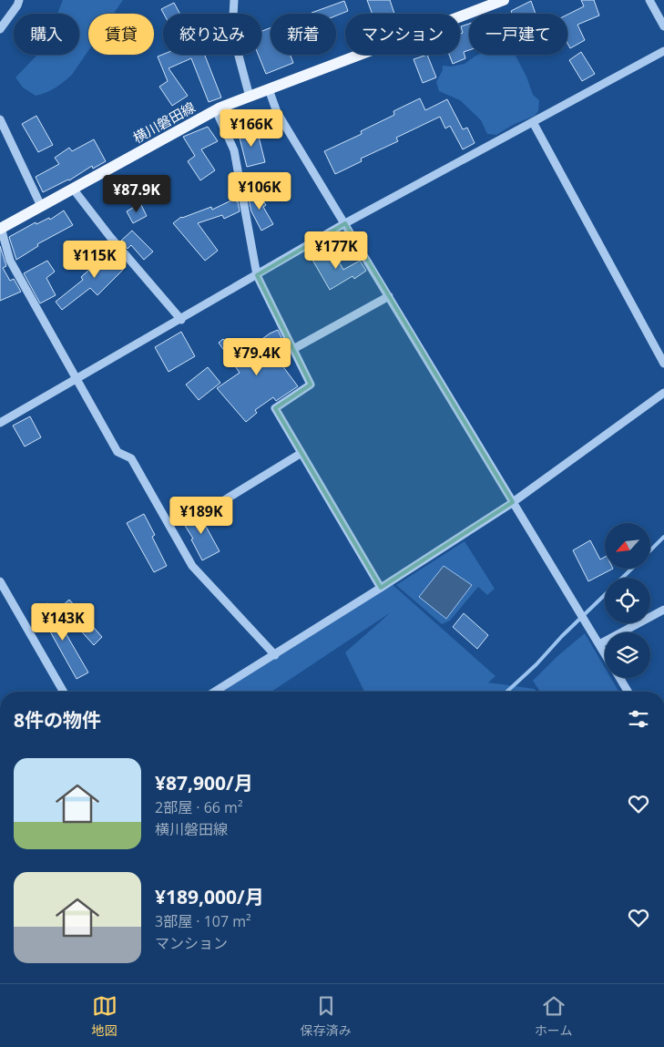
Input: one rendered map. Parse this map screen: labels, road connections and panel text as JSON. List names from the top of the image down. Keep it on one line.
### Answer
{"streets":{"main road":["横川磐田線"]},"north":"bottom left","page":{"chip":["購入","賃貸","絞り込み","新着","マンション","一戸建て"],"price":["¥166K","¥106K","¥87.9K","¥177K","¥115K","¥79.4K","¥189K","¥143K"],"heading":"8件の物件","list":[{"name":"¥87,900/月","note":"2部屋 · 66 m² · 横川磐田線"},{"name":"¥189,000/月","note":"3部屋 · 107 m² · マンション"}],"tabs":["地図","保存済み","ホーム"]}}
